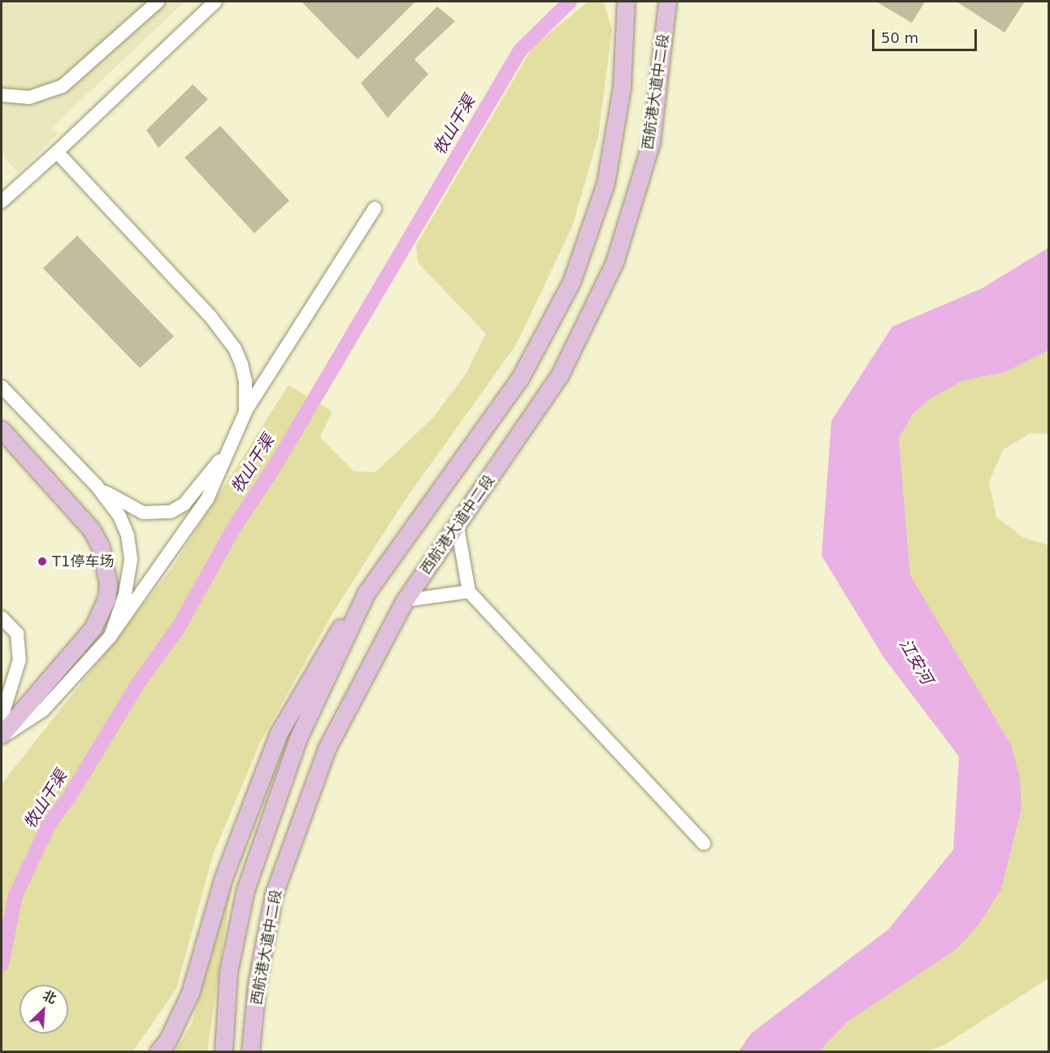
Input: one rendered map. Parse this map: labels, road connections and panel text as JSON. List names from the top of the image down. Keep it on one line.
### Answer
{"streets":{"main road":["西航港大道中二段"]},"water":["牧山干渠","江安河"],"places":["T1停车场"],"scale_bar":"50 m","north":"top right"}
